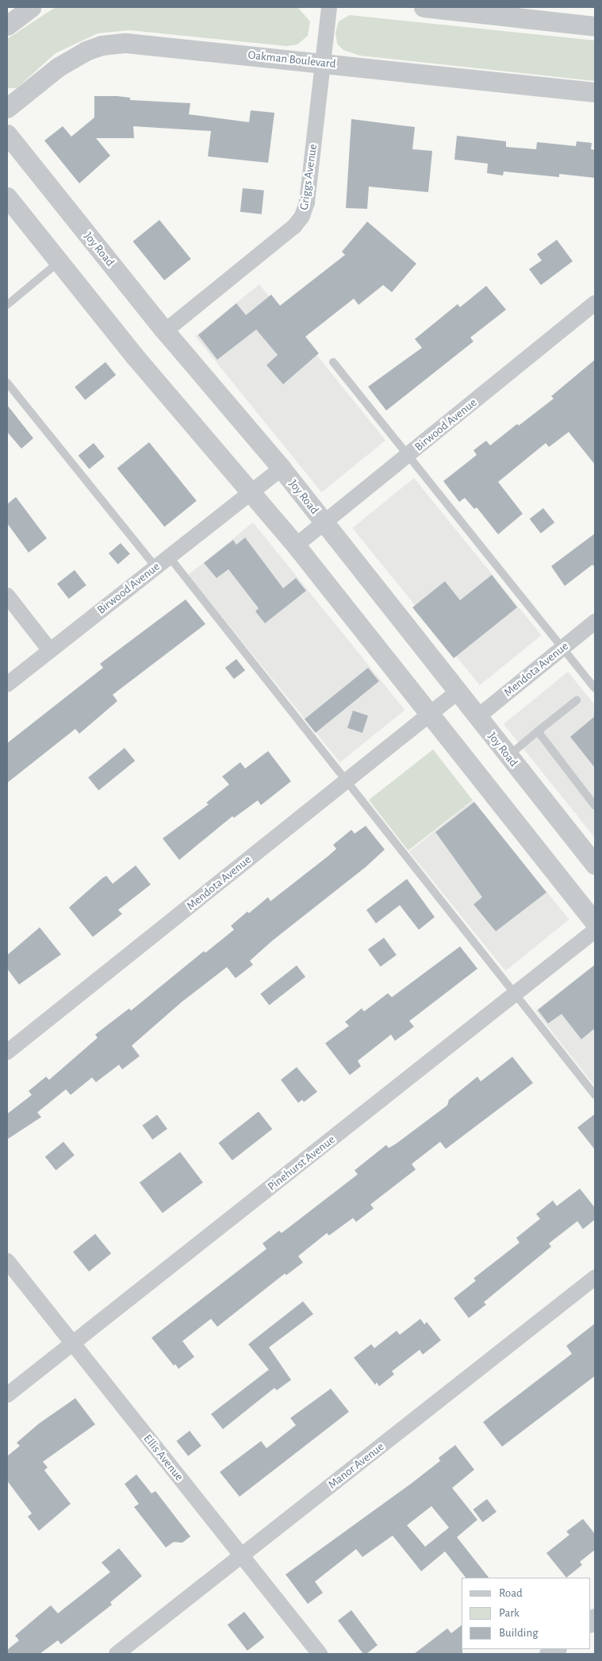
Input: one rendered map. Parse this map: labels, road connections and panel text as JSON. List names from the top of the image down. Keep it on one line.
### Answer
{"streets":{"street":["Oakman Boulevard","Griggs Avenue","Joy Road","Birwood Avenue","Mendota Avenue","Pinehurst Avenue","Ellis Avenue","Manor Avenue"]},"crossings":[["Oakman Boulevard","Griggs Avenue"],["Griggs Avenue","Joy Road"],["Joy Road","Birwood Avenue"],["Joy Road","Mendota Avenue"],["Pinehurst Avenue","Ellis Avenue"],["Ellis Avenue","Manor Avenue"]],"legend":["Road","Park","Building"]}
